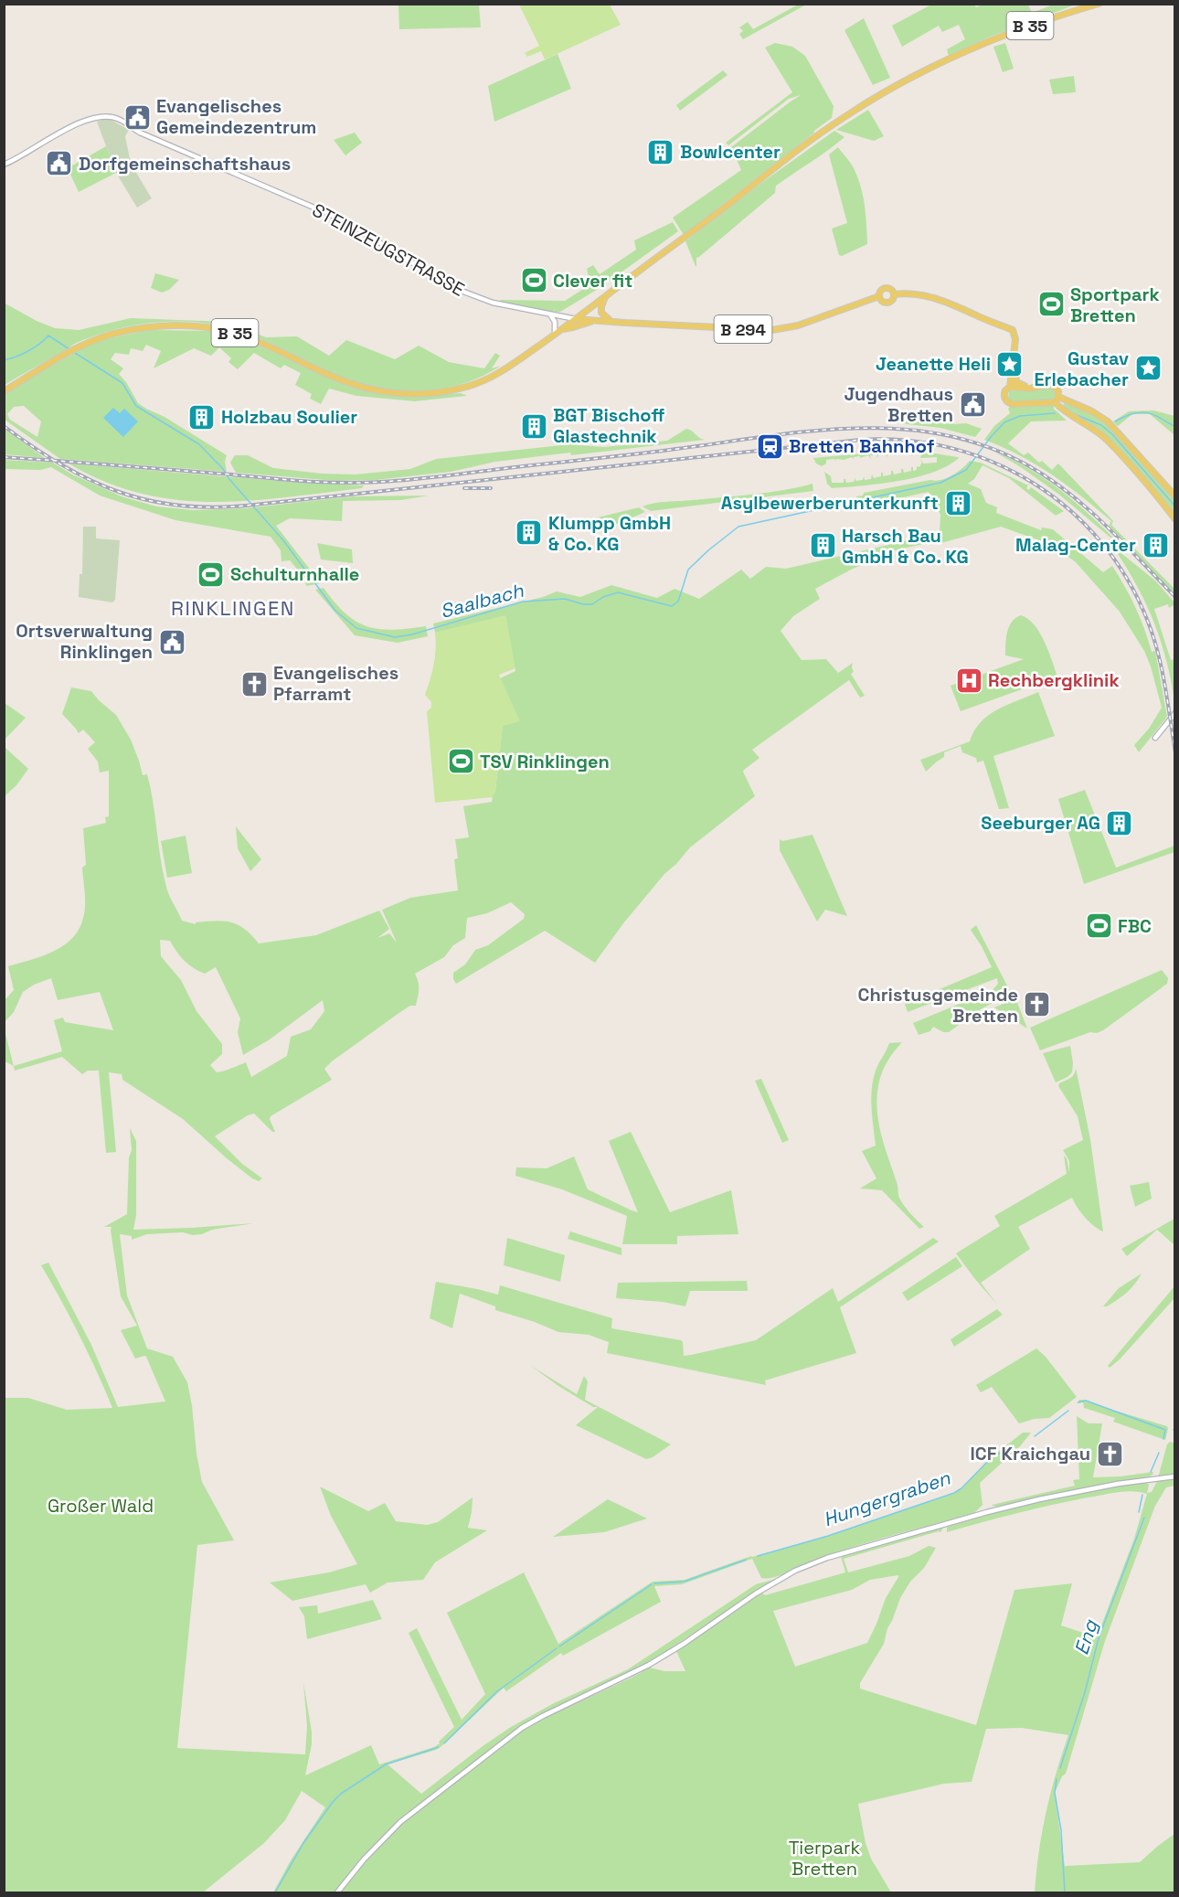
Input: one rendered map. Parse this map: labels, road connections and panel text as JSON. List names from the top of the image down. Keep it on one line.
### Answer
{"streets":{"main road":["B 35","B 294"],"street":["STEINZEUGSTRASSE"]},"crossings":[["B 35","STEINZEUGSTRASSE"],["B 35","B 294"],["STEINZEUGSTRASSE","B 294"]],"districts":["RINKLINGEN"],"water":["Saalbach","Hungergraben","Eng"],"parks":["Großer Wald","Tierpark Bretten"],"places":{"public building":["Evangelisches Gemeindezentrum","Dorfgemeinschaftshaus","Jugendhaus Bretten","Ortsverwaltung Rinklingen"],"building":["Bowlcenter","Holzbau Soulier","BGT Bischoff Glastechnik","Asylbewerberunterkunft","Klumpp GmbH & Co. KG","Malag-Center","Harsch Bau GmbH & Co. KG","Seeburger AG"],"sports":["Clever fit","Sportpark Bretten","Schulturnhalle","TSV Rinklingen","FBC"],"place":["Jeanette Heli","Gustav Erlebacher"],"station":["Bretten Bahnhof"],"hospital":["Rechbergklinik"],"church":["Evangelisches Pfarramt","Christusgemeinde Bretten","ICF Kraichgau"]}}
